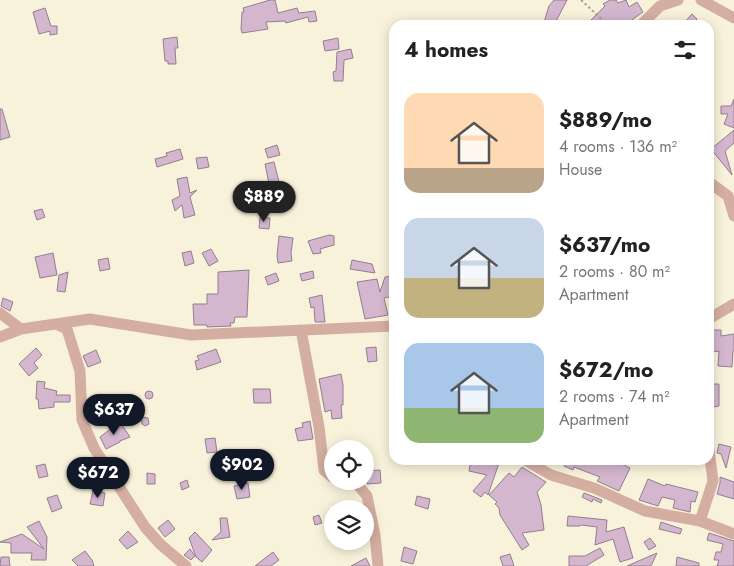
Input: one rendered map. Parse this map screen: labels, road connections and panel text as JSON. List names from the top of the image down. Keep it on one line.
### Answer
{"page":{"heading":"4 homes","list":[{"name":"$889/mo","note":"4 rooms · 136 m² · House"},{"name":"$637/mo","note":"2 rooms · 80 m² · Apartment"},{"name":"$672/mo","note":"2 rooms · 74 m² · Apartment"}],"price":["$889","$637","$902","$672"]}}
